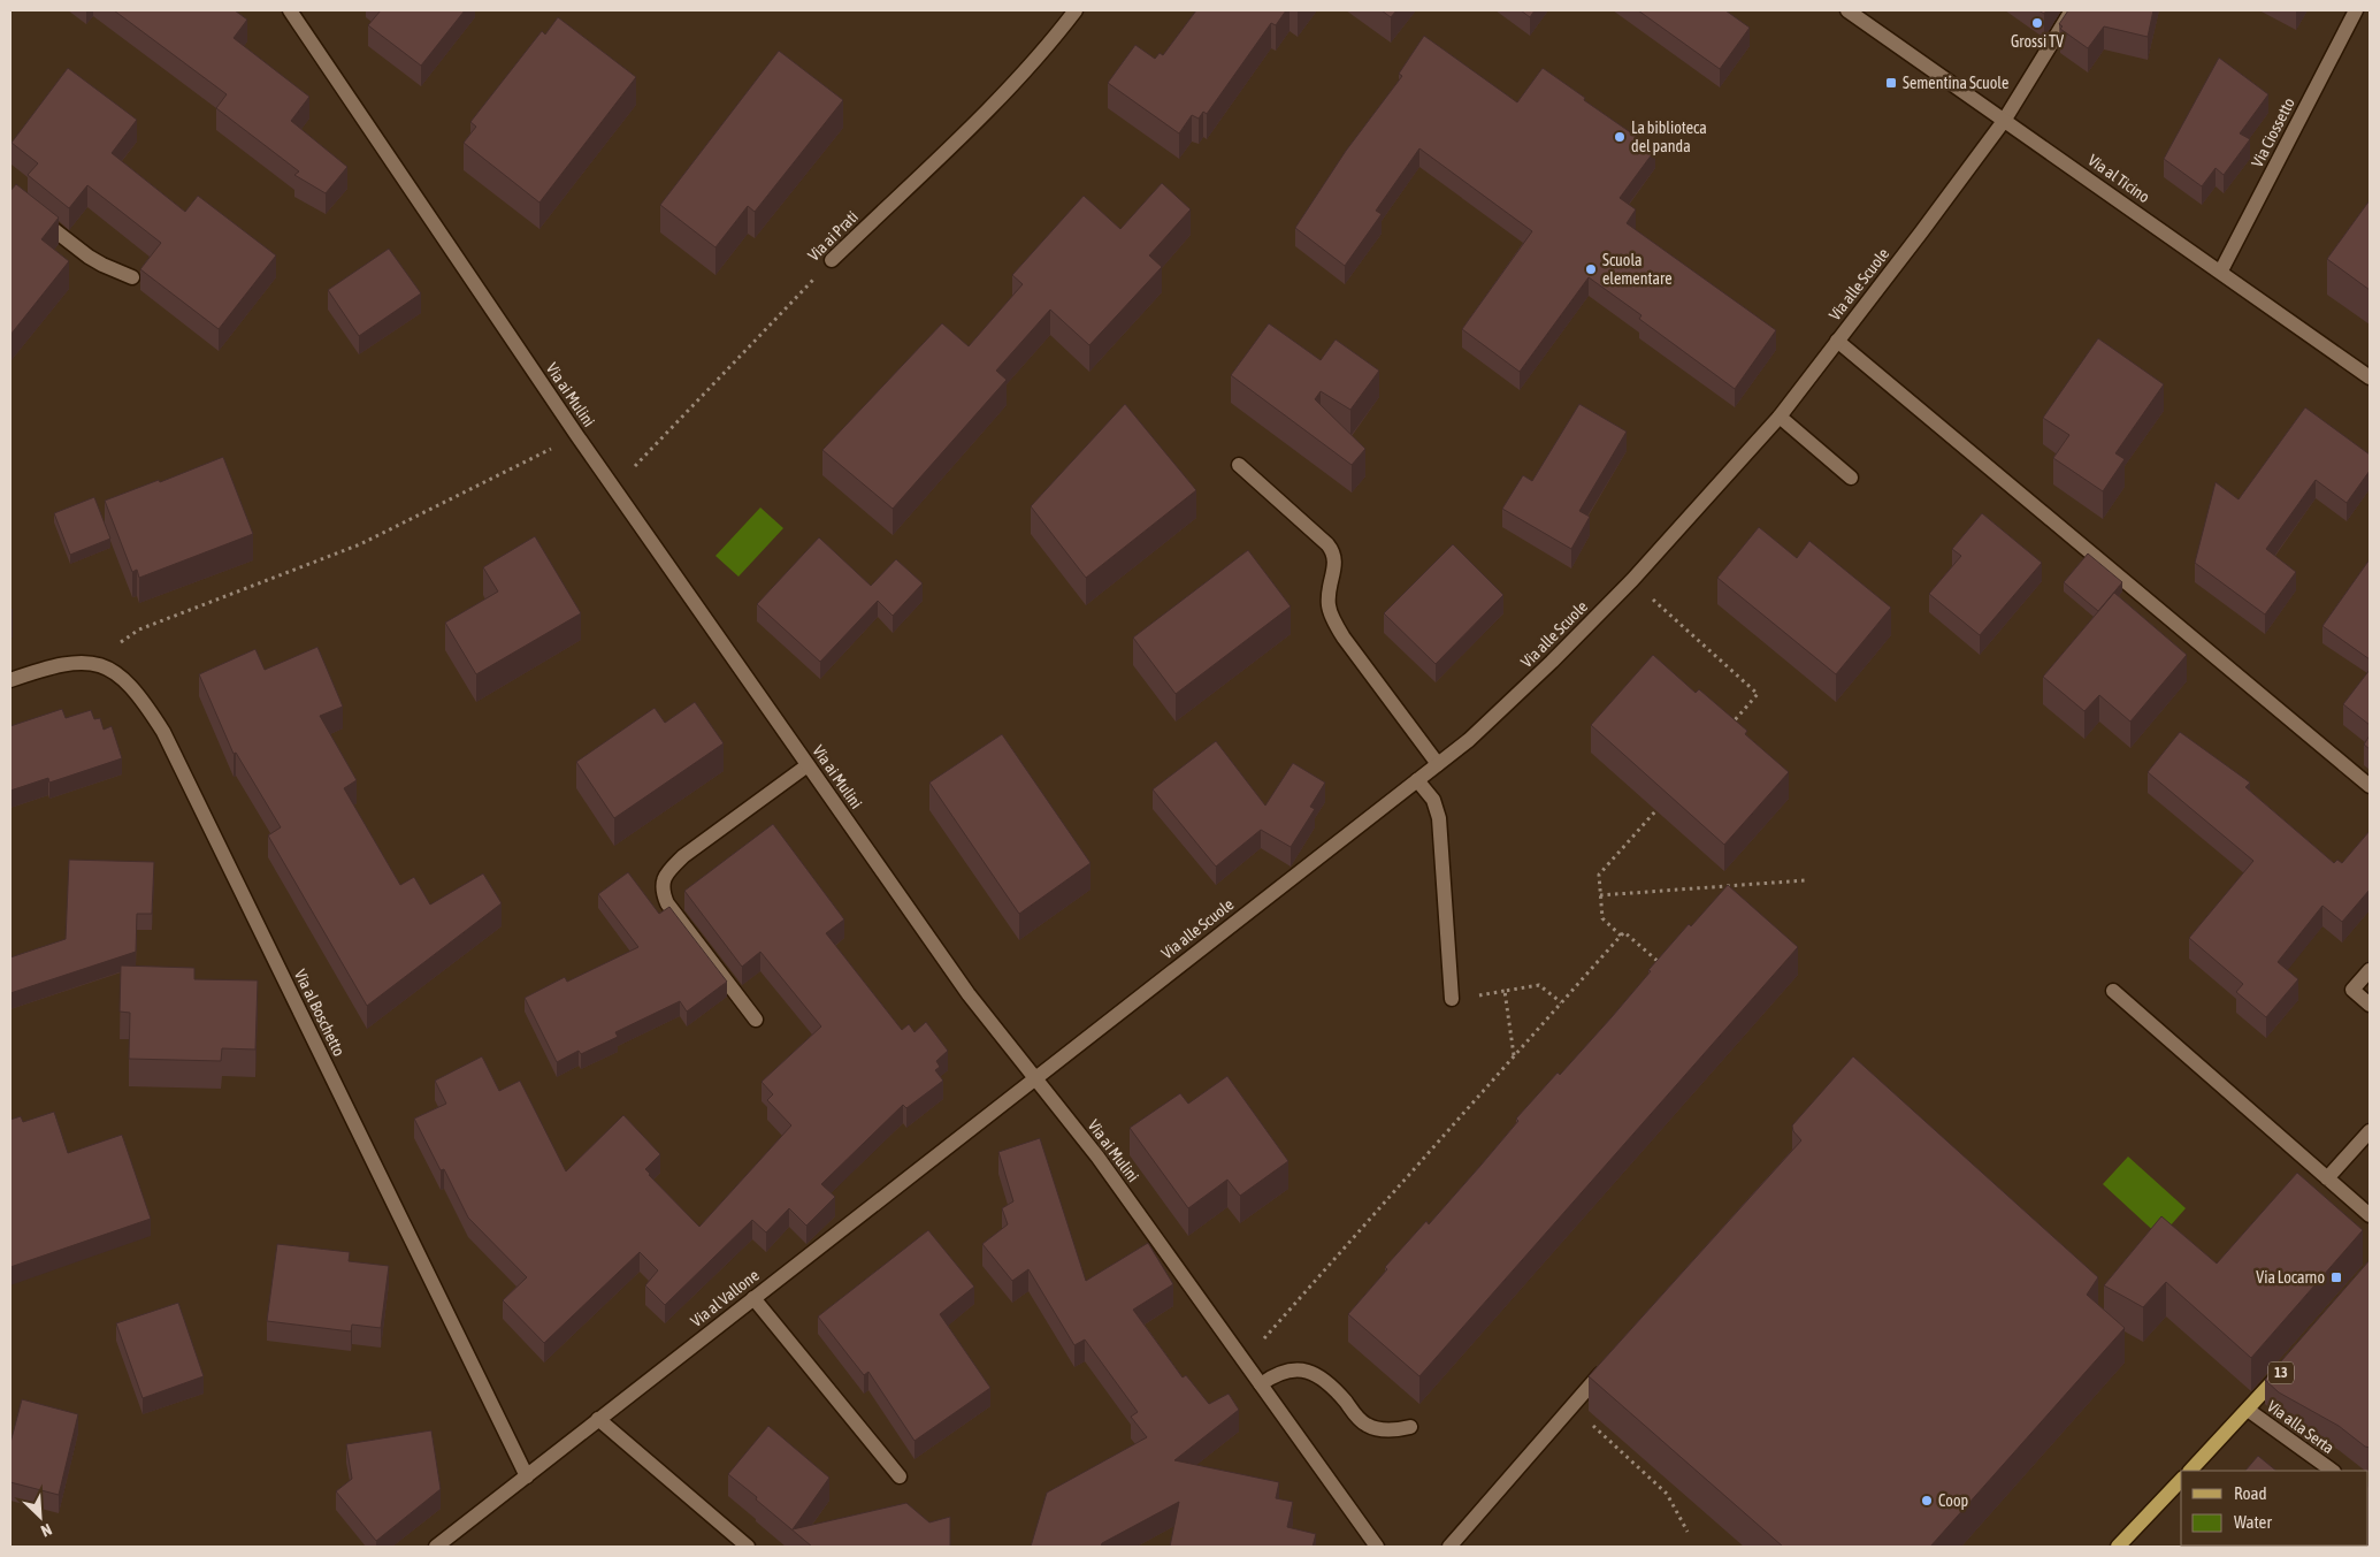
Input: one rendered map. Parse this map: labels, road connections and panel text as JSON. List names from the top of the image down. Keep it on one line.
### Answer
{"streets":{"main road":["13"],"street":["Via Ciossetto","Via al Ticino","Via ai Prati","Via alle Scuole","Via ai Mulini","Via al Boschetto","Via al Vallone","Via alla Serta"]},"crossings":[["Via Ciossetto","Via al Ticino"],["Via al Ticino","Via alle Scuole"],["Via ai Prati","Via ai Mulini"],["Via alle Scuole","Via ai Mulini"],["Via alle Scuole","Via al Vallone"],["Via ai Mulini","Via al Vallone"],["Via al Boschetto","Via al Vallone"],["13","Via alla Serta"]],"places":{"other":["Grossi TV","La biblioteca del panda","Scuola elementare","Coop"],"transit":["Sementina Scuole","Via Locarno"]},"legend":["Road","Water"],"north":"bottom right"}
